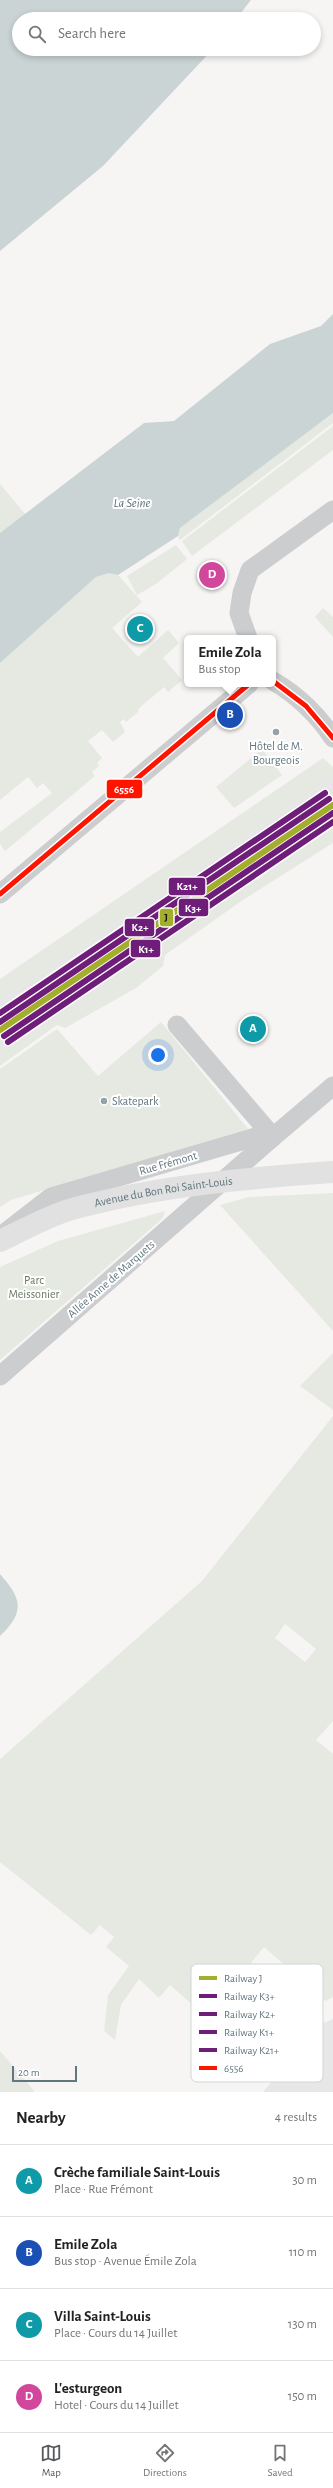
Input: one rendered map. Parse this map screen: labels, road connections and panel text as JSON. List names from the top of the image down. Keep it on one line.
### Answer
{"streets":{"main road":["Avenue du Bon Roi Saint-Louis"],"street":["Rue Frémont","Allée Anne de Marquets"]},"crossings":[["Rue Frémont","Allée Anne de Marquets"],["Avenue du Bon Roi Saint-Louis","Allée Anne de Marquets"]],"water":["La Seine"],"parks":["Parc Meissonier"],"places":["Hôtel de M. Bourgeois","Skatepark"],"lines":["transit line 6556","rail line K21+","rail line K2+","rail line J","rail line K3+","rail line K1+"],"legend":["Railway J","Railway K3+","Railway K2+","Railway K1+","Railway K21+","6556"],"scale_bar":"20 m","page":{"search":"Search here","pins":["D","C","B","A"],"popup":["Emile Zola","Bus stop"],"scale":"20 m","heading":["Nearby","4 results"],"list":[{"mark":"A","name":"Crèche familiale Saint-Louis","note":"Place · Rue Frémont","value":"30 m"},{"mark":"B","name":"Emile Zola","note":"Bus stop · Avenue Émile Zola","value":"110 m"},{"mark":"C","name":"Villa Saint-Louis","note":"Place · Cours du 14 Juillet","value":"130 m"},{"mark":"D","name":"L'esturgeon","note":"Hotel · Cours du 14 Juillet","value":"150 m"}],"nav":["Map","Directions","Saved"]}}
